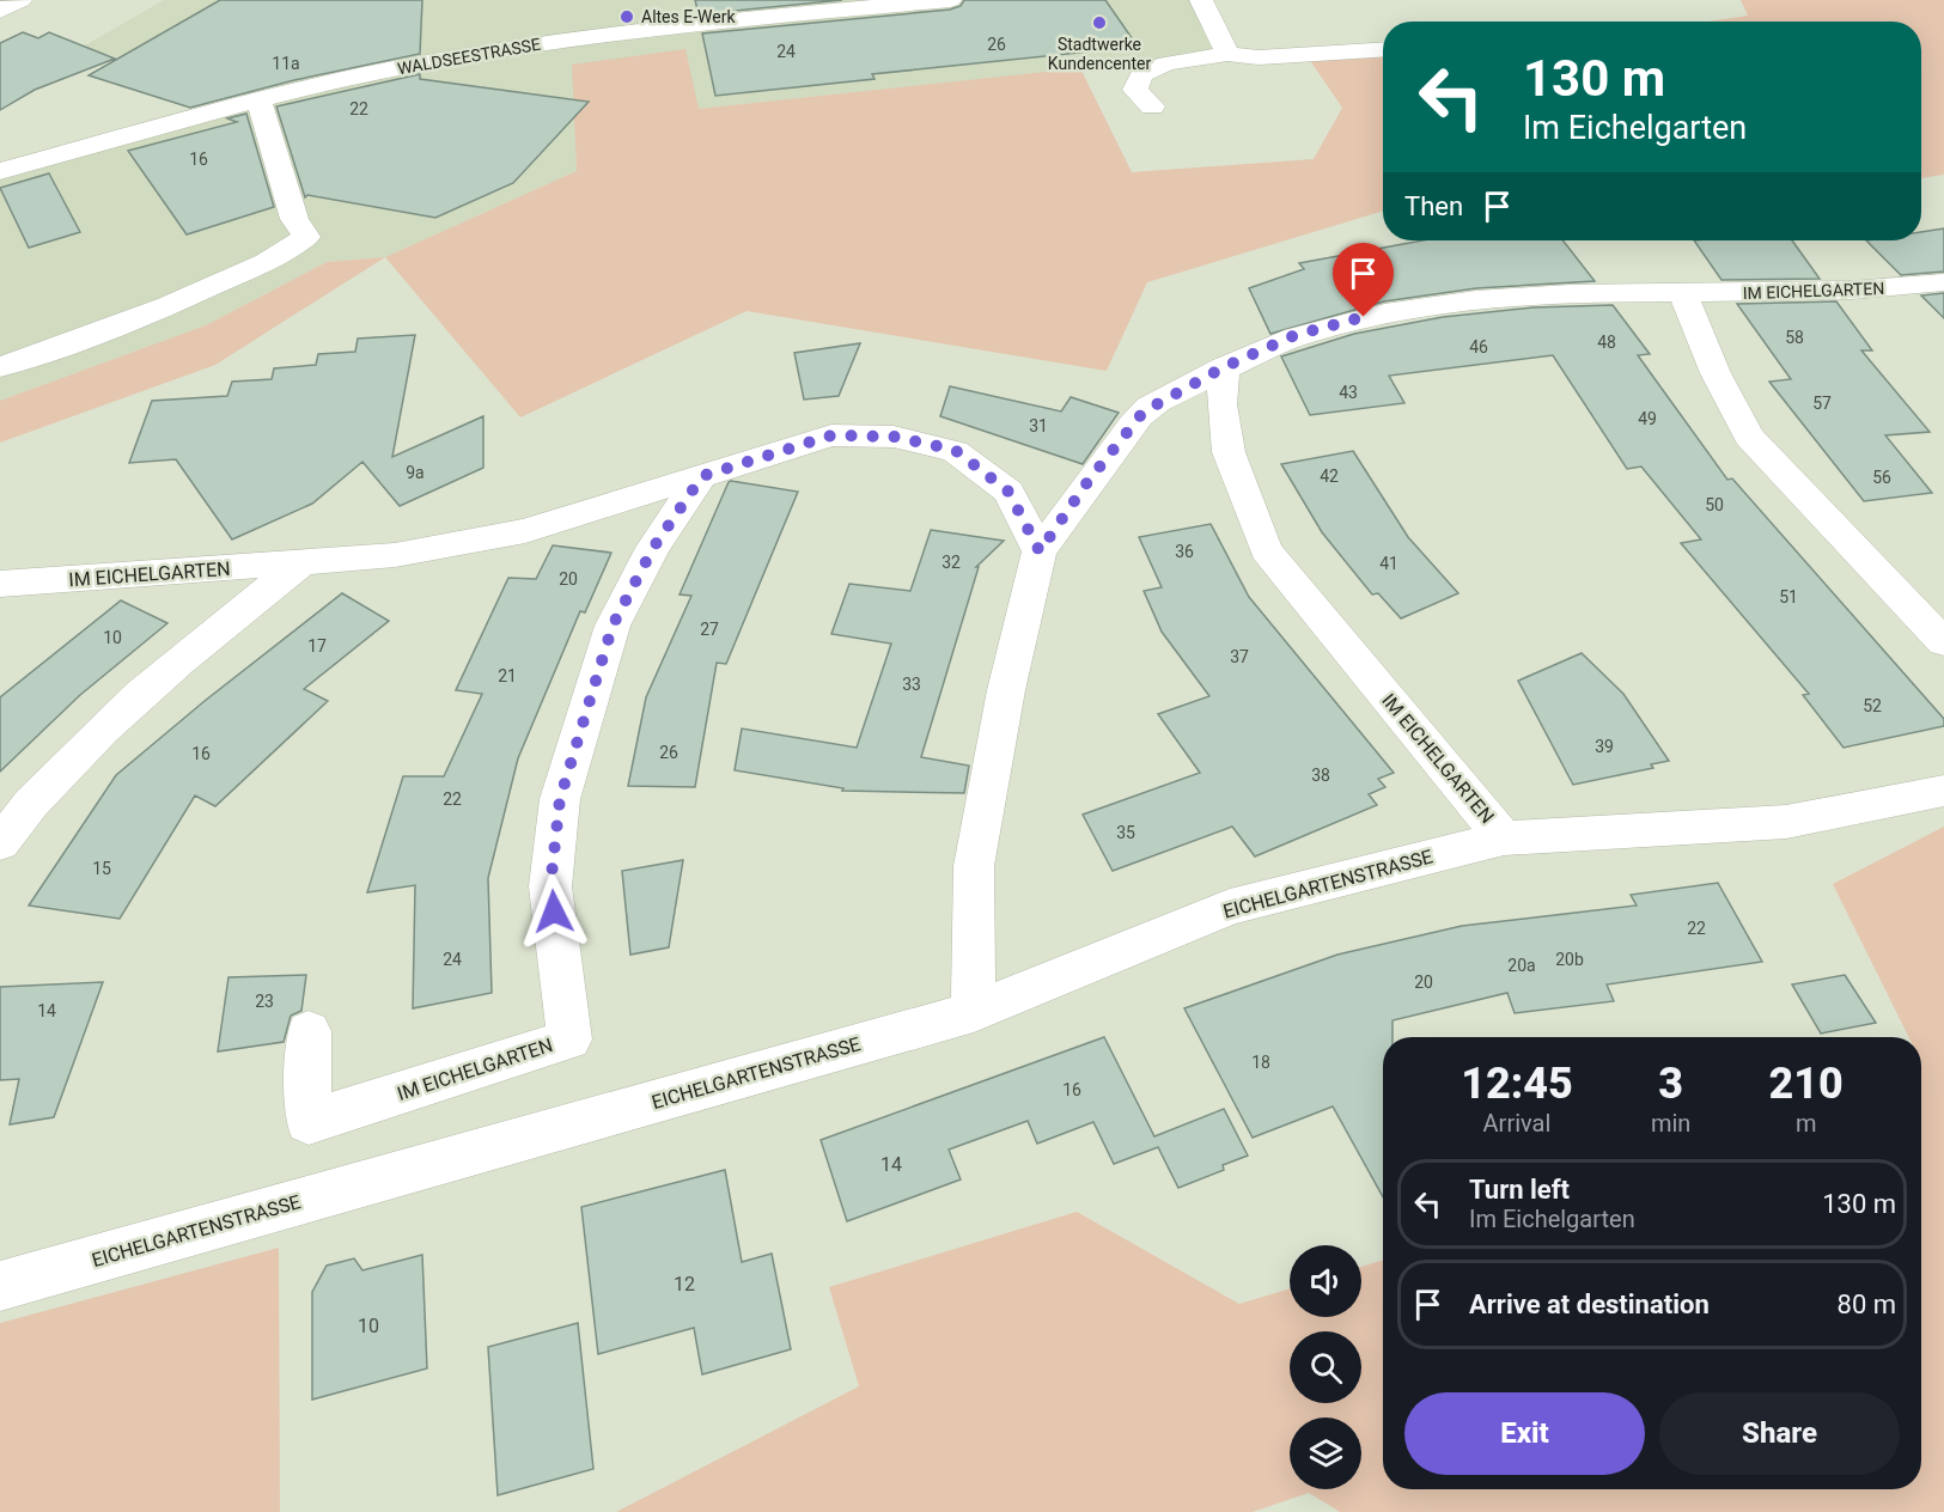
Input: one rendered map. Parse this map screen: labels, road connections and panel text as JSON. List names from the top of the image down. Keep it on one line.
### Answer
{"streets":{"street":["WALDSEESTRASSE","IM EICHELGARTEN","EICHELGARTENSTRASSE"]},"crossings":[["IM EICHELGARTEN","EICHELGARTENSTRASSE"]],"places":["Altes E-Werk","Stadtwerke Kundencenter"],"house_numbers":["26","24","11a","22","16","58","48","46","43","57","49","31","9a","42","56","50","36","32","41","20","51","27","10","17","37","21","33","52","39","26","16","38","22","35","15","22","24","20b","20a","20","23","14","18","16","14","12","10"],"page":{"turn":["130 m","Im Eichelgarten"],"then":"Then","eta":["12:45","Arrival","3","min","210","m"],"list":[{"name":"Turn left","note":"Im Eichelgarten","value":"130 m"},{"name":"Arrive at destination","value":"80 m"}],"buttons":["Exit","Share"]}}
